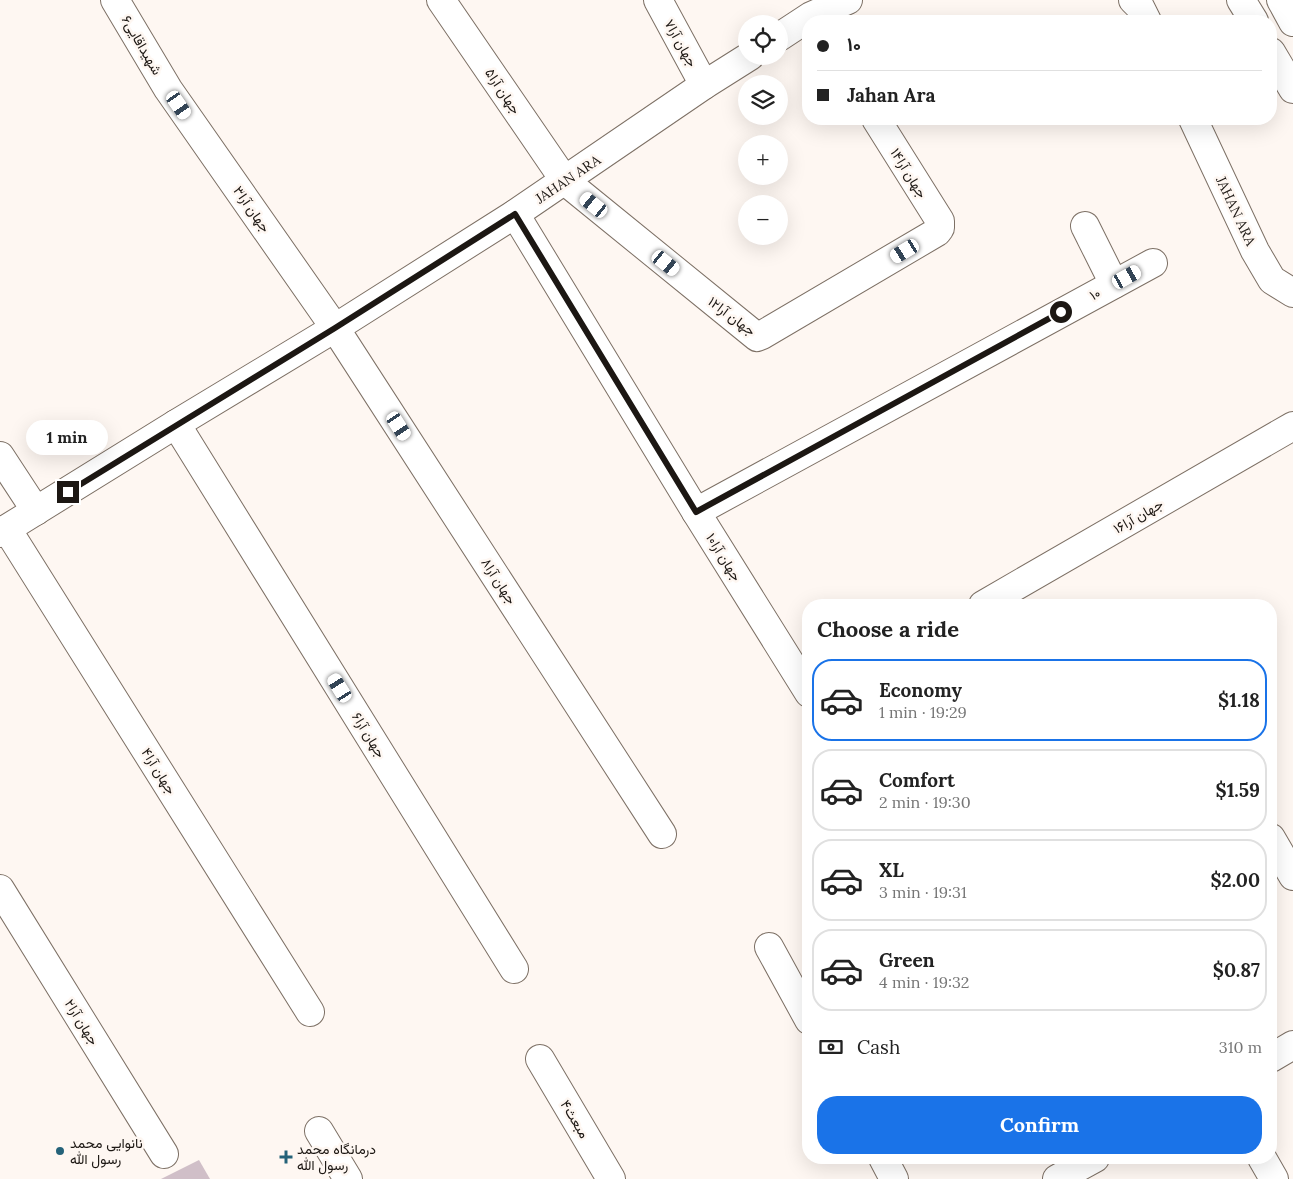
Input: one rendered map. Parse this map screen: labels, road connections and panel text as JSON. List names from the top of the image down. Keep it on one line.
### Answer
{"streets":{"street":["جهان آرا۷","شهیداقایی۶","جهان آرا۵","جهان آرا۱۴","JAHAN ARA","جهان آرا۳","۱۰","جهان آرا۱۲","جهان آرا۱۶","جهان آرا۱۰","جهان آرا۸","جهان آرا۶","جهان آرا۴","جهان آرا۲","مبعث۴"]},"crossings":[["جهان آرا۷","JAHAN ARA"],["شهیداقایی۶","جهان آرا۳"],["جهان آرا۵","JAHAN ARA"],["جهان آرا۵","جهان آرا۱۲"],["جهان آرا۱۴","جهان آرا۱۲"],["JAHAN ARA","جهان آرا۳"],["JAHAN ARA","جهان آرا۱۲"],["JAHAN ARA","جهان آرا۱۰"],["JAHAN ARA","جهان آرا۸"],["JAHAN ARA","جهان آرا۶"],["JAHAN ARA","جهان آرا۴"],["جهان آرا۳","جهان آرا۸"],["۱۰","جهان آرا۱۰"]],"places":{"other":["نانوایی محمد رسول الله"],"health":["درمانگاه محمد رسول الله"]},"page":{"map_buttons":["+","−"],"banner":["۱۰","Jahan Ara"],"bubble":"1 min","heading":"Choose a ride","list":[{"name":"Economy","note":"1 min · 19:29","value":"$1.18"},{"name":"Comfort","note":"2 min · 19:30","value":"$1.59"},{"name":"XL","note":"3 min · 19:31","value":"$2.00"},{"name":"Green","note":"4 min · 19:32","value":"$0.87"}],"pay":["Cash","310 m"],"buttons":"Confirm"}}
